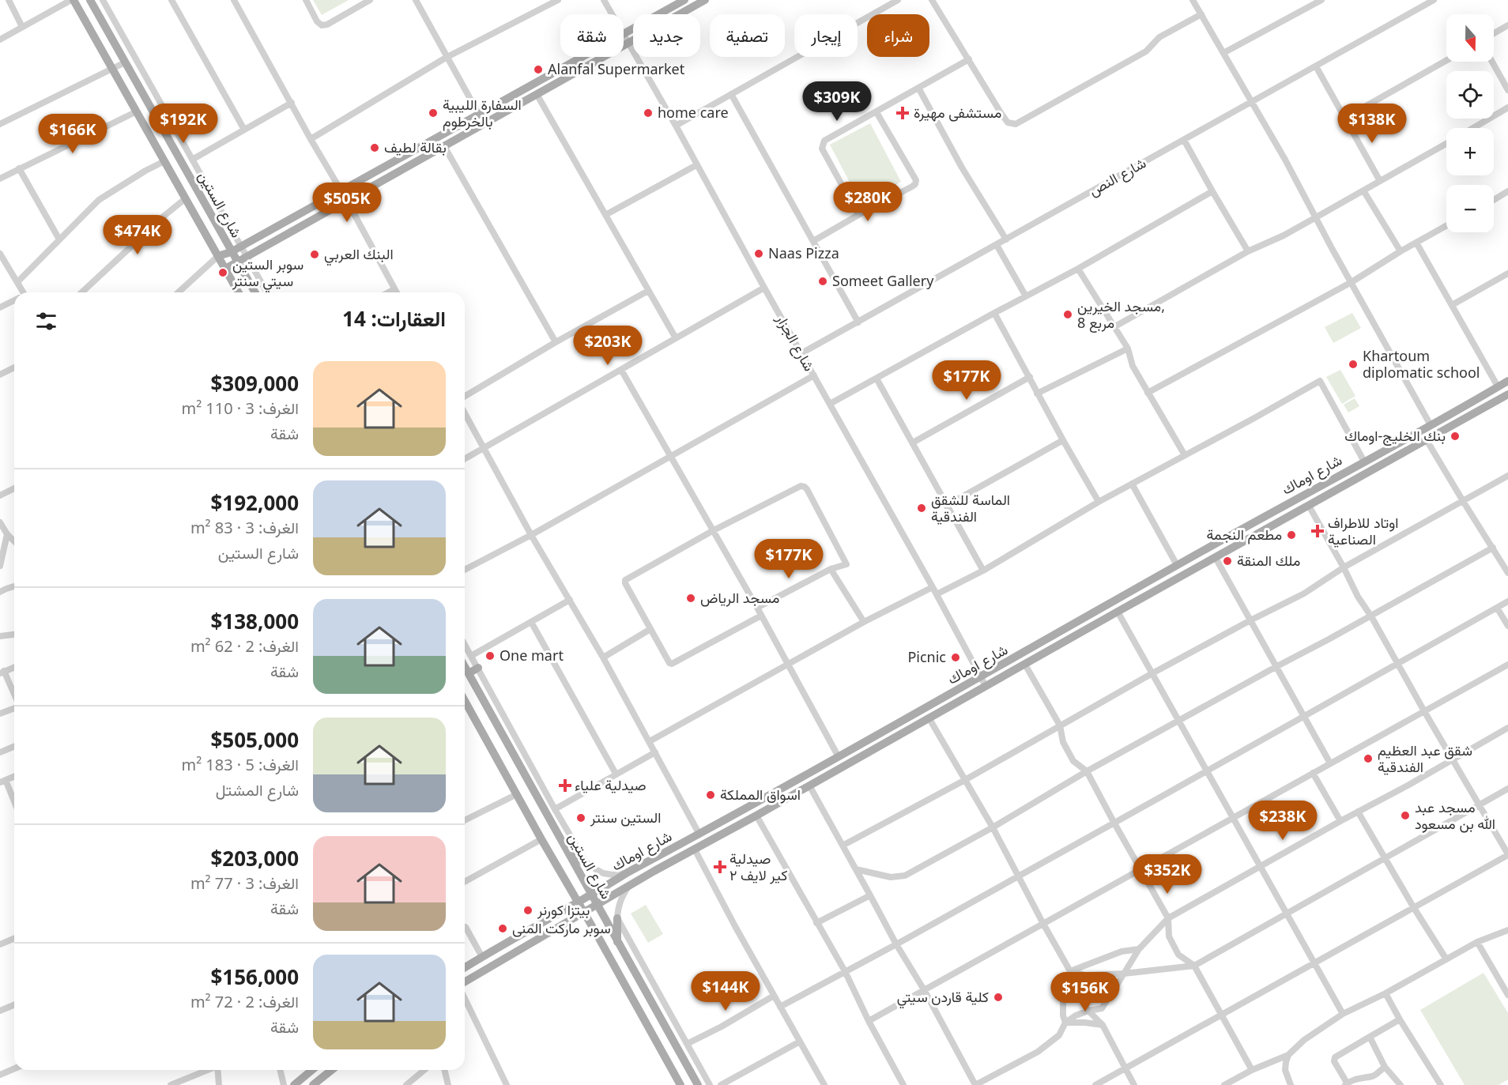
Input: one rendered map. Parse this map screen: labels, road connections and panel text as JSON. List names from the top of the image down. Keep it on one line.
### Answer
{"streets":{"main road":["شارع الستين","شارع اوماك"],"street":["شارع النص","شارع الجزار"]},"crossings":[["شارع النص","شارع الجزار"],["شارع الستين","شارع اوماك"],["شارع الجزار","شارع اوماك"]],"places":{"other":["Alanfal Supermarket","السفارة الليبية بالخرطوم","home care","بقالة لطيف","Naas Pizza","البنك العربي","سوبر الستين سيتي سنتر","Someet Gallery","مسجد الخيرين, مربع 8","Khartoum diplomatic school","بنك الخليج-اوماك","الماسة للشقق الفندقية","مطعم النجمة","ملك المنقة","مسجد الرياض","One mart","Picnic","شقق عبد العظيم الفندقية","اسواق المملكة","مسجد عبد الله بن مسعود","الستين سنتر","بيتزا كورنر","سوبر ماركت المنى","كلية قاردن سيتي"],"health":["مستشفى مهيرة","اوتاد للاطراف الصناعية","صيدلية علياء","صيدلية كير لايف ٢"]},"north":"bottom","page":{"map_buttons":["+","−"],"chip":["شراء","إيجار","تصفية","جديد","شقة"],"price":["$309K","$192K","$138K","$166K","$280K","$505K","$474K","$203K","$177K","$177K","$238K","$352K","$144K","$156K"],"heading":"العقارات: 14","list":[{"name":"$309,000","note":"الغرف: 3 · 110 m² · شقة"},{"name":"$192,000","note":"الغرف: 3 · 83 m² · شارع الستين"},{"name":"$138,000","note":"الغرف: 2 · 62 m² · شقة"},{"name":"$505,000","note":"الغرف: 5 · 183 m² · شارع المشتل"},{"name":"$203,000","note":"الغرف: 3 · 77 m² · شقة"},{"name":"$156,000","note":"الغرف: 2 · 72 m² · شقة"}]}}
